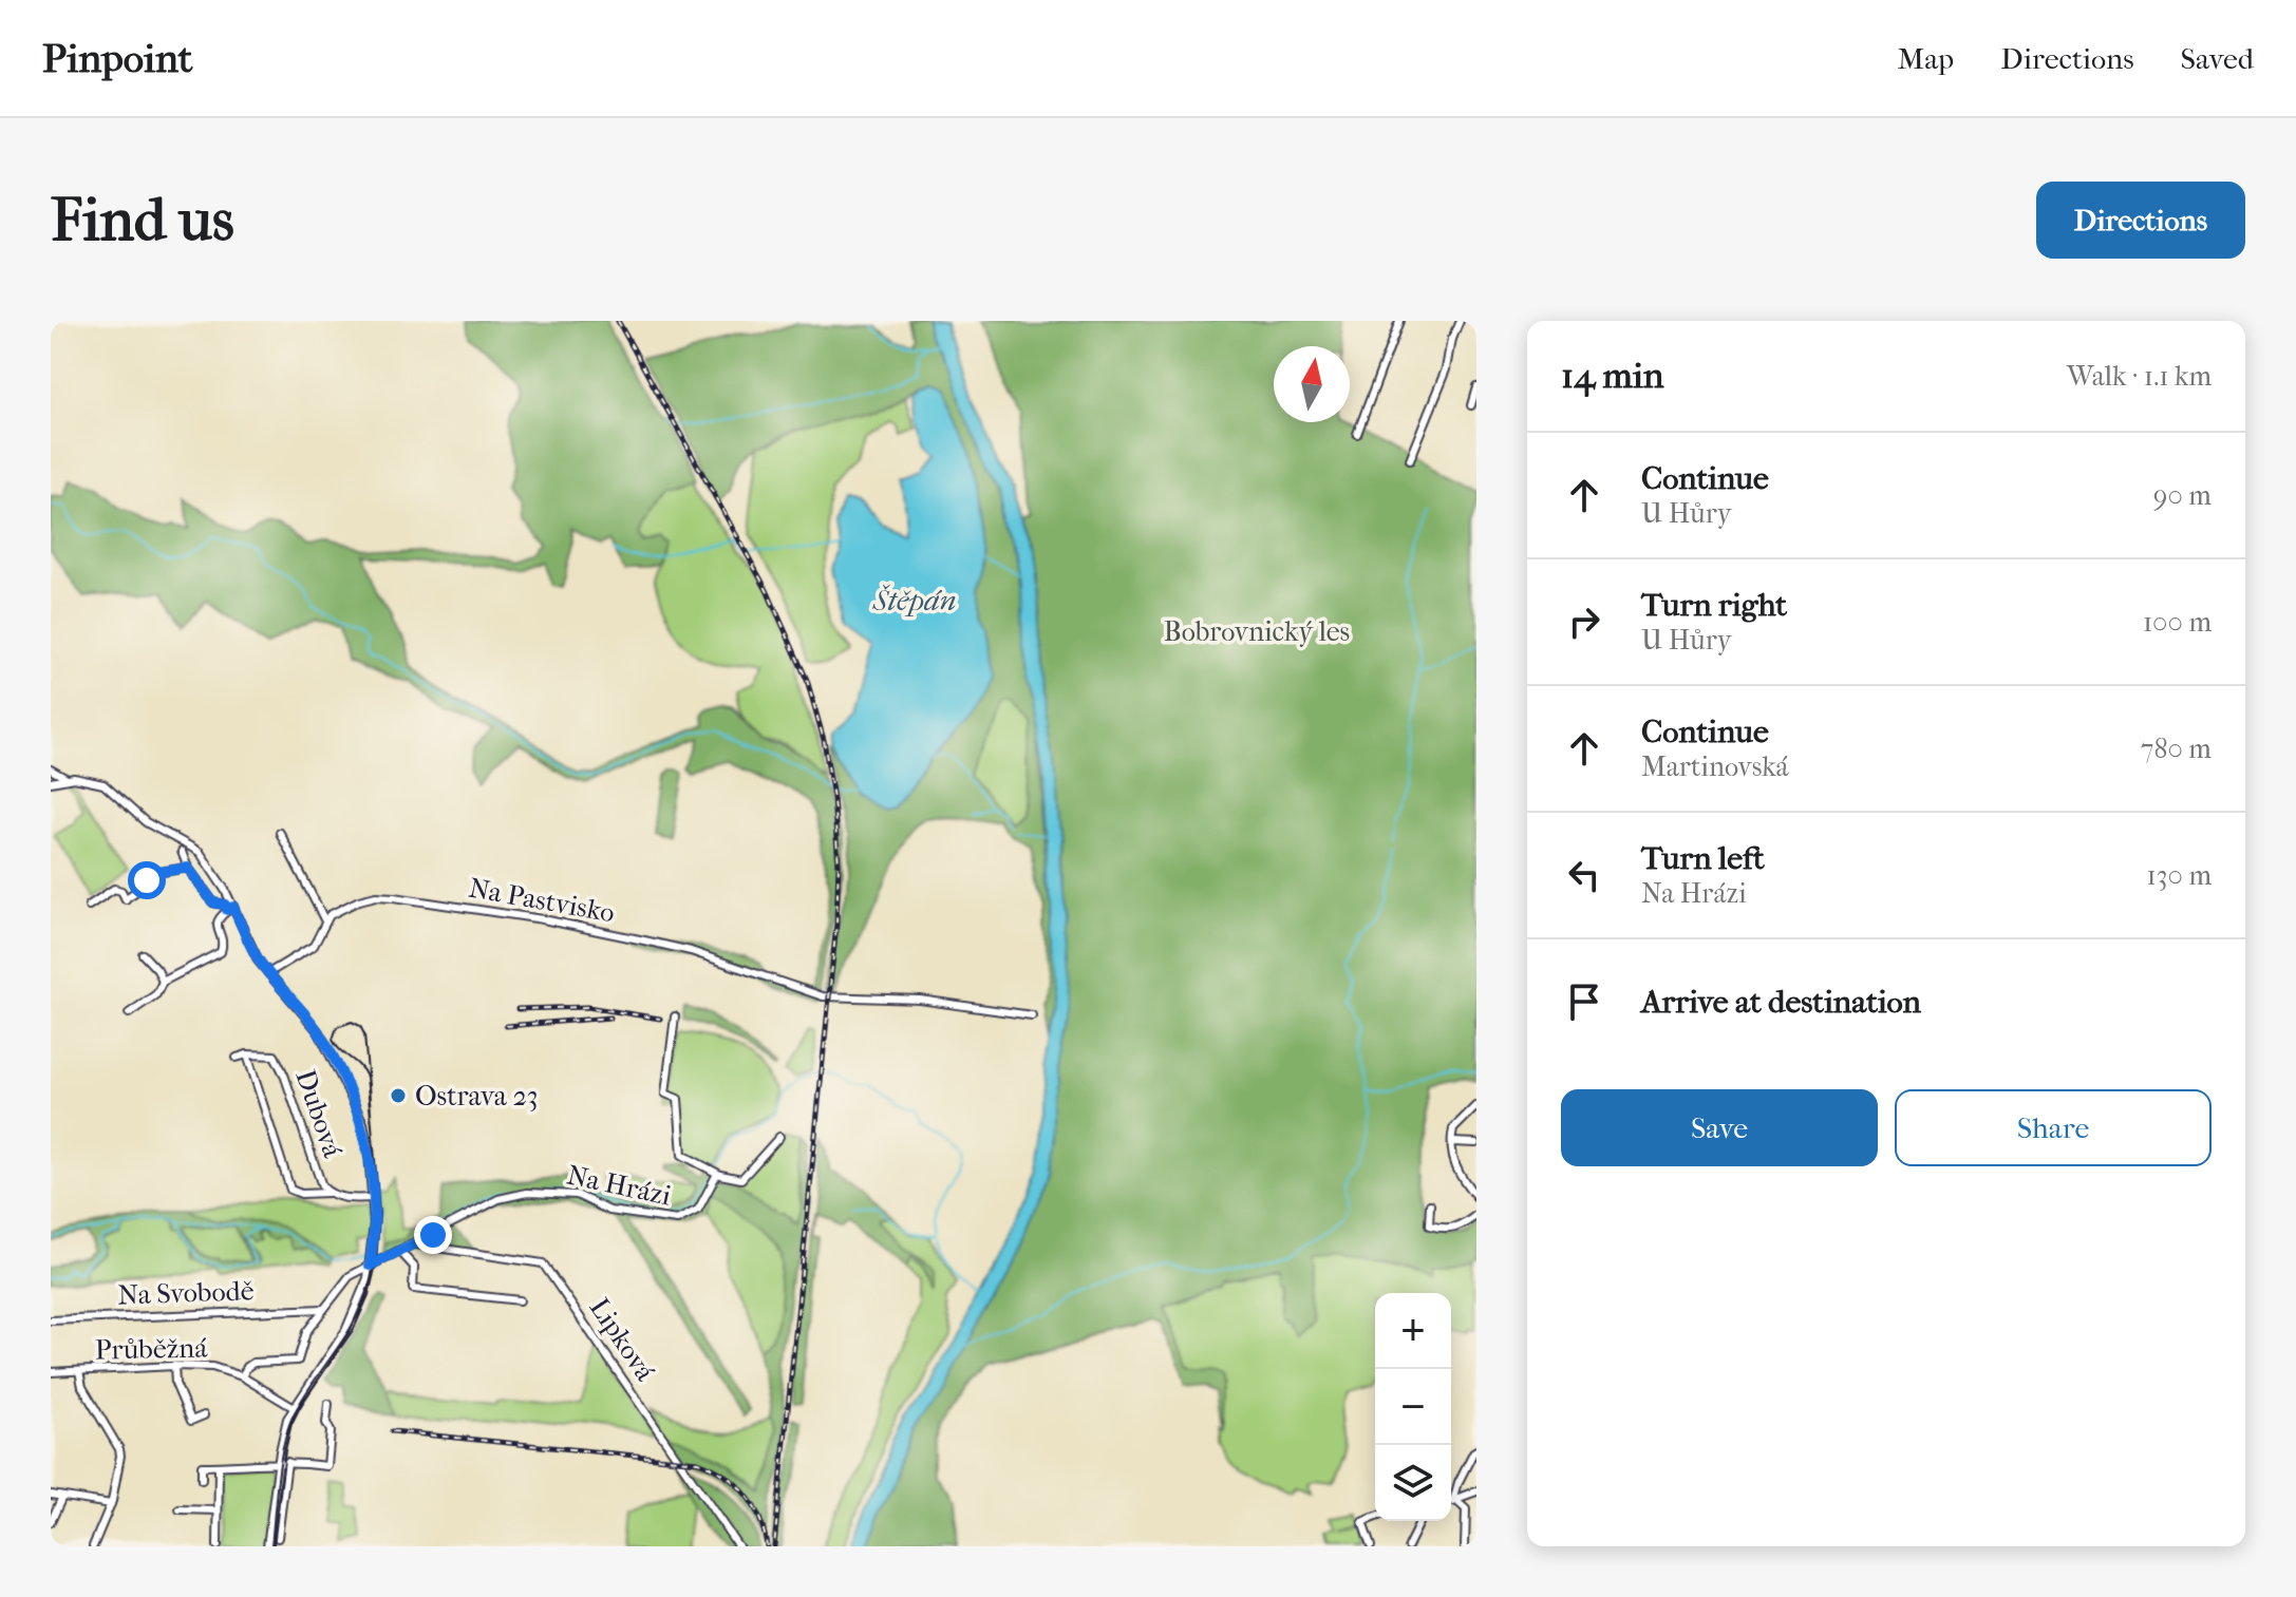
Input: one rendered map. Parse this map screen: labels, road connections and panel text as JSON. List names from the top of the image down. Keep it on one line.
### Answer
{"streets":{"street":["Na Pastvisko","Dubová","Na Hrázi","Na Svobodě","Lipková","Průběžná"]},"crossings":[["Na Hrázi","Lipková"]],"water":["Štěpán"],"parks":["Bobrovnický les"],"places":["Ostrava 23"],"north":"top","page":{"header":"Pinpoint","nav":["Map","Directions","Saved"],"buttons":["Directions",["Save","Share"]],"title":"Find us","heading":["14 min","Walk · 1.1 km"],"list":[["Continue","U Hůry","90 m"],["Turn right","U Hůry","100 m"],["Continue","Martinovská","780 m"],["Turn left","Na Hrázi","130 m"],"Arrive at destination"],"map_buttons":["+","−"]}}
